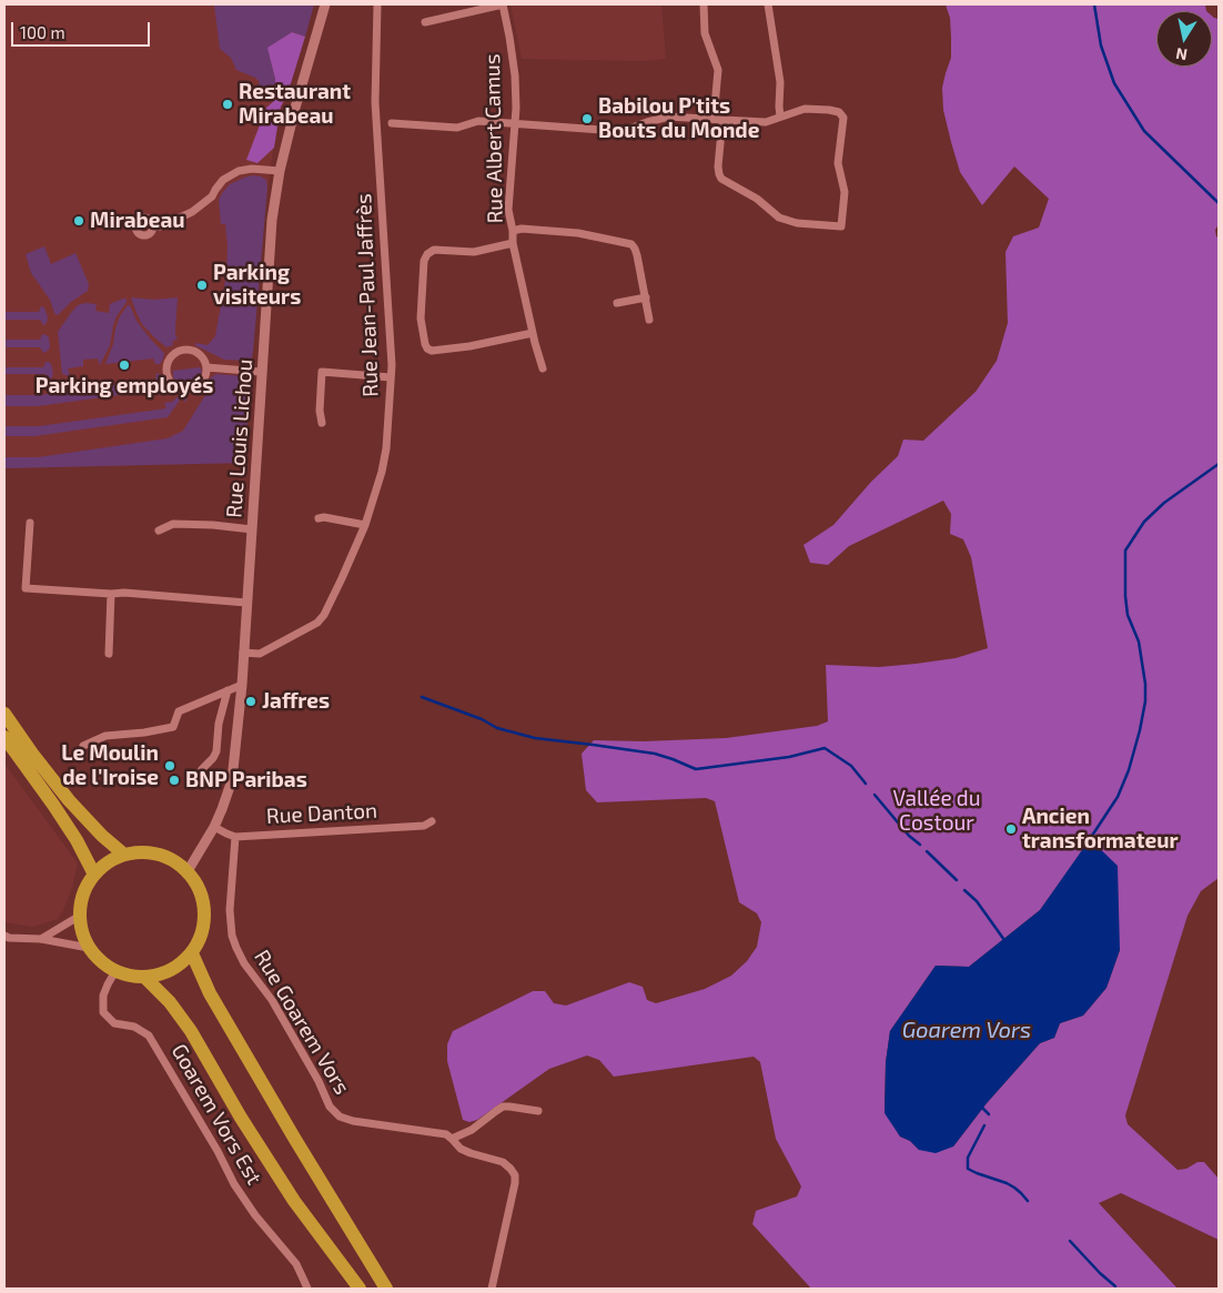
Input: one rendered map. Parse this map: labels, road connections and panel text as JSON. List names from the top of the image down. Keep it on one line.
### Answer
{"streets":{"main road":["Rue Louis Lichou"],"street":["Rue Albert Camus","Rue Jean-Paul Jaffrès","Rue Danton","Rue Goarem Vors","Goarem Vors Est"]},"crossings":[["Rue Jean-Paul Jaffrès","Rue Louis Lichou"],["Rue Louis Lichou","Rue Danton"],["Rue Louis Lichou","Goarem Vors Est"],["Rue Danton","Rue Goarem Vors"]],"water":["Goarem Vors"],"parks":["Vallée du Costour"],"places":["Restaurant Mirabeau","Babilou P'tits Bouts du Monde","Mirabeau","Parking visiteurs","Parking employés","Jaffres","Le Moulin de l'Iroise","BNP Paribas","Ancien transformateur"],"scale_bar":"100 m","north":"bottom"}
